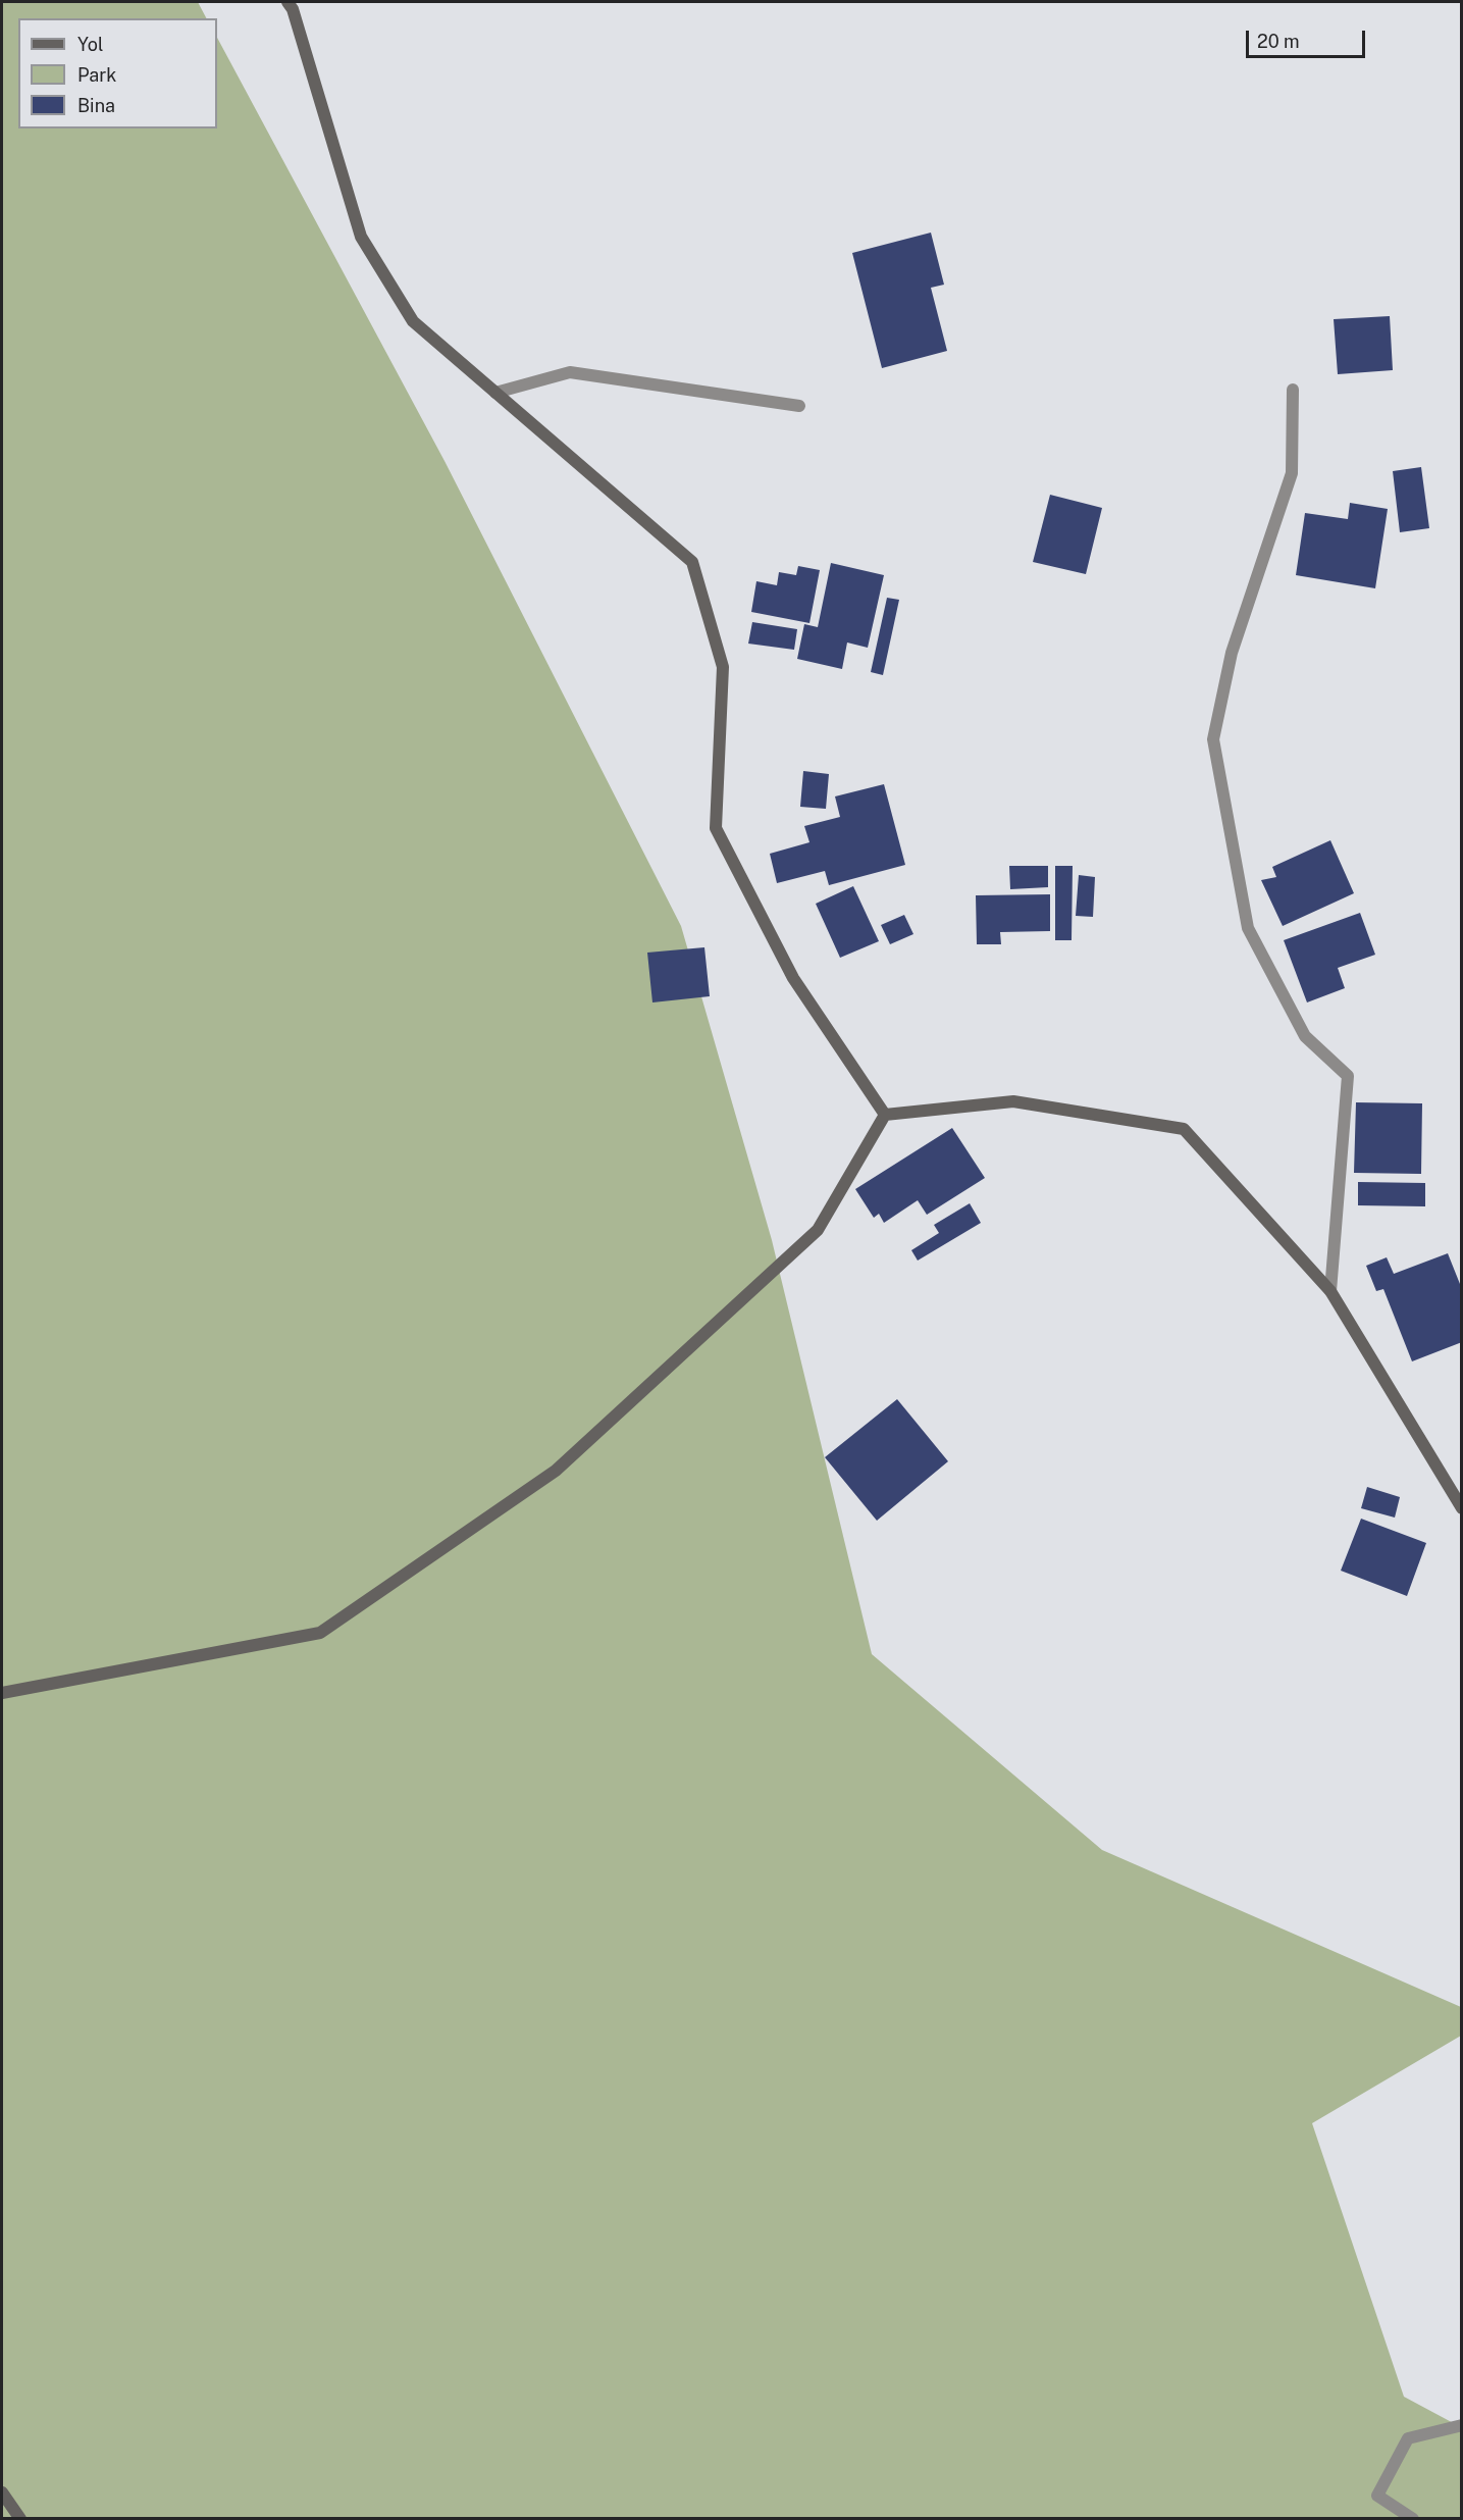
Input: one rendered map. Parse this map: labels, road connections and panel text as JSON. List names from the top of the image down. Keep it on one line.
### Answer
{"legend":["Yol","Park","Bina"],"scale_bar":"20 m"}
